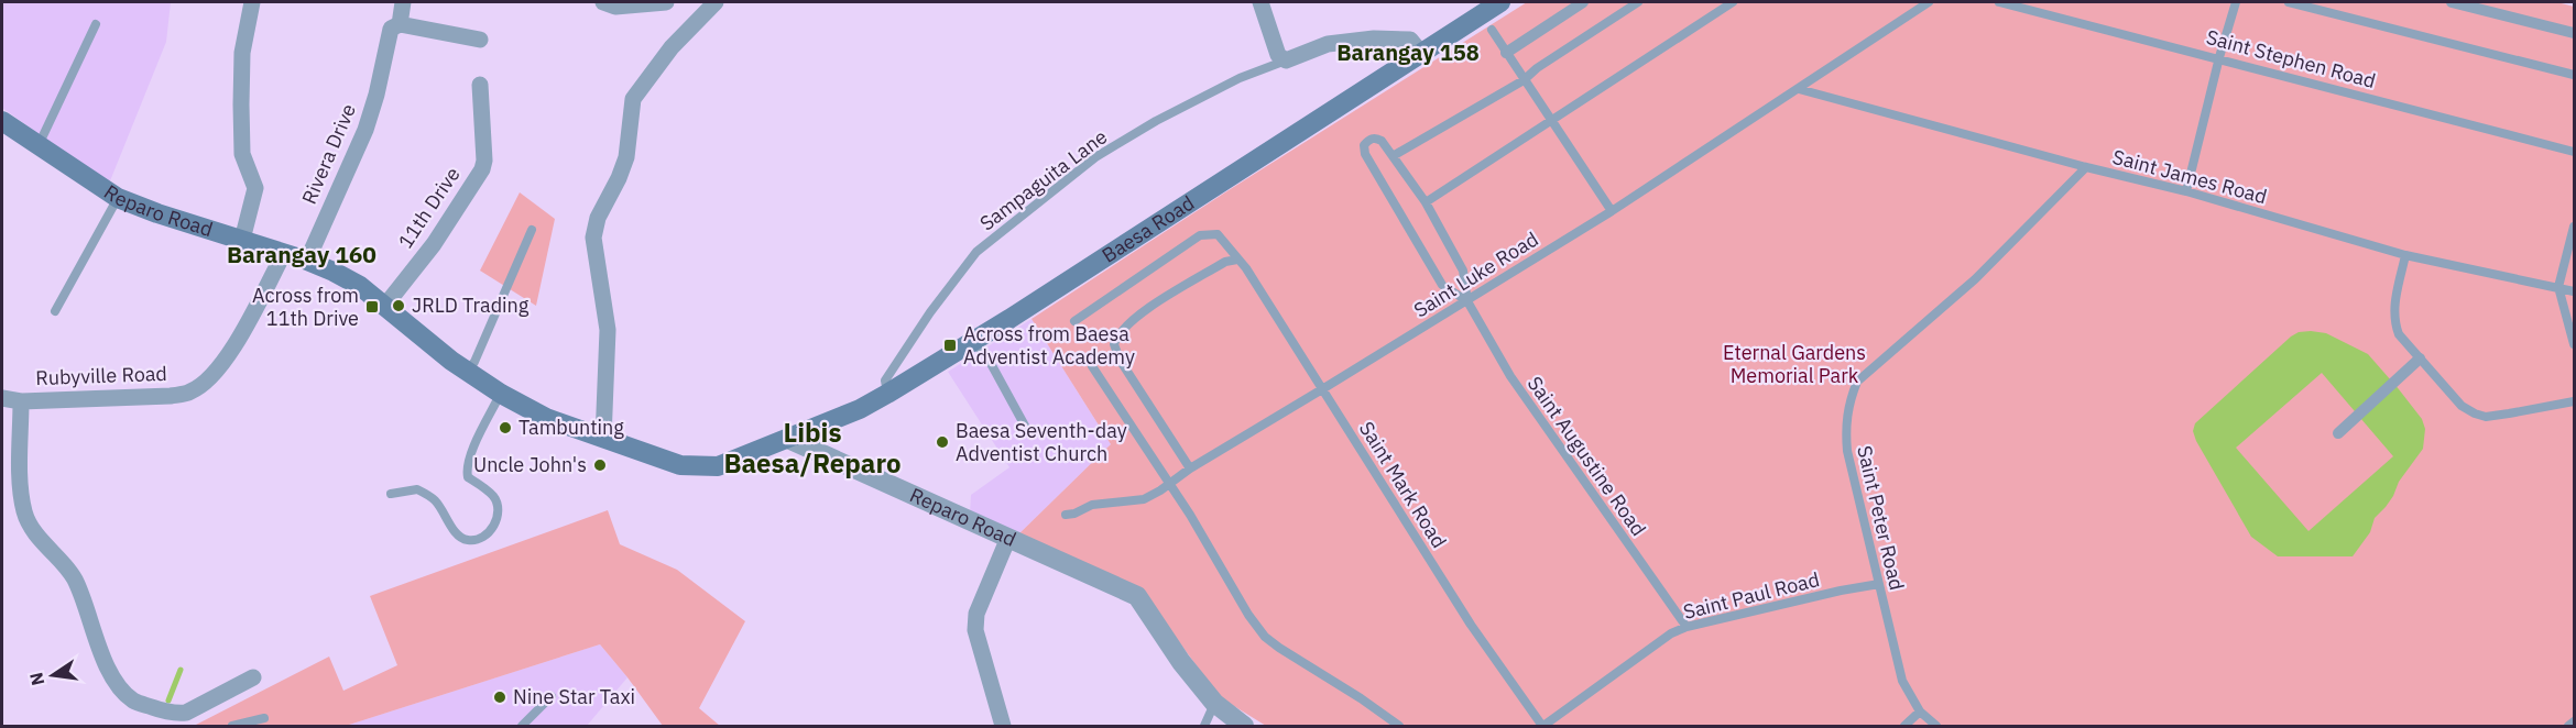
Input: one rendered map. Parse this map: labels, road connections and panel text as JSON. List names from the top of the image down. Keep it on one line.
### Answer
{"streets":{"main road":["Reparo Road","Baesa Road"],"street":["Rivera Drive","11th Drive","Rubyville Road"],"lane":["Saint Stephen Road","Saint James Road","Sampaguita Lane","Saint Luke Road","Saint Augustine Road","Saint Mark Road","Saint Peter Road","Saint Paul Road"]},"crossings":[["Rivera Drive","Reparo Road"],["Saint James Road","Saint Luke Road"],["Saint James Road","Saint Peter Road"],["Sampaguita Lane","Baesa Road"],["11th Drive","Reparo Road"],["Reparo Road","Baesa Road"],["Reparo Road","Rubyville Road"],["Saint Luke Road","Saint Augustine Road"],["Saint Luke Road","Saint Mark Road"],["Saint Augustine Road","Saint Paul Road"],["Saint Mark Road","Saint Paul Road"],["Saint Peter Road","Saint Paul Road"]],"districts":["Barangay 158","Barangay 160","Libis Baesa/Reparo"],"parks":["Eternal Gardens Memorial Park"],"places":{"other":["JRLD Trading","Tambunting","Baesa Seventh-day Adventist Church","Uncle John's","Nine Star Taxi"],"transit":["Across from 11th Drive","Across from Baesa Adventist Academy"]},"north":"left"}
